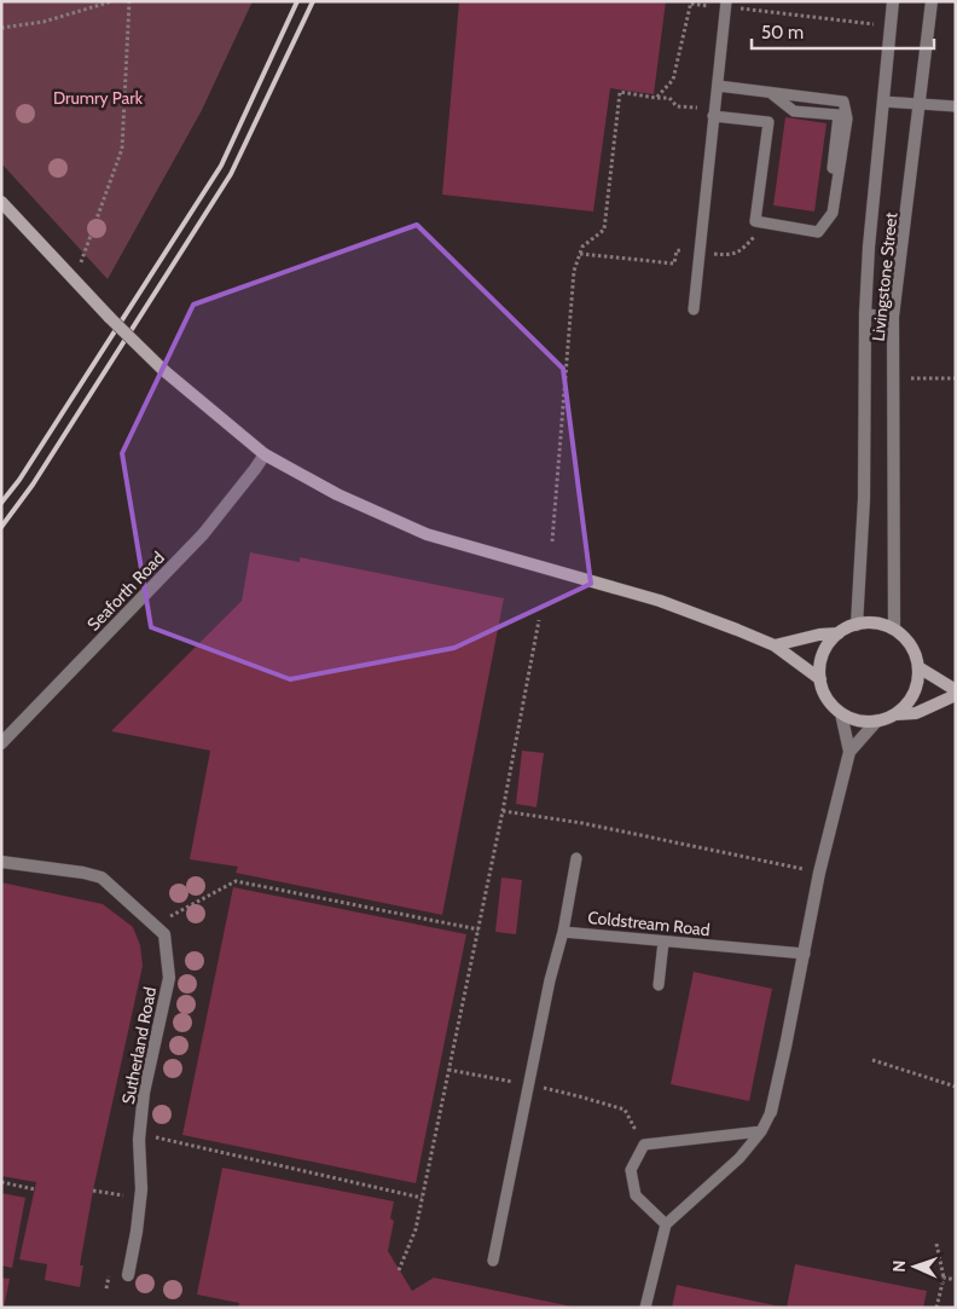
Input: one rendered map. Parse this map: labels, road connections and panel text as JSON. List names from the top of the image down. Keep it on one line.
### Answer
{"streets":{"street":["Livingstone Street","Seaforth Road","Sutherland Road"],"lane":["Coldstream Road"]},"parks":["Drumry Park"],"scale_bar":"50 m","north":"left"}
